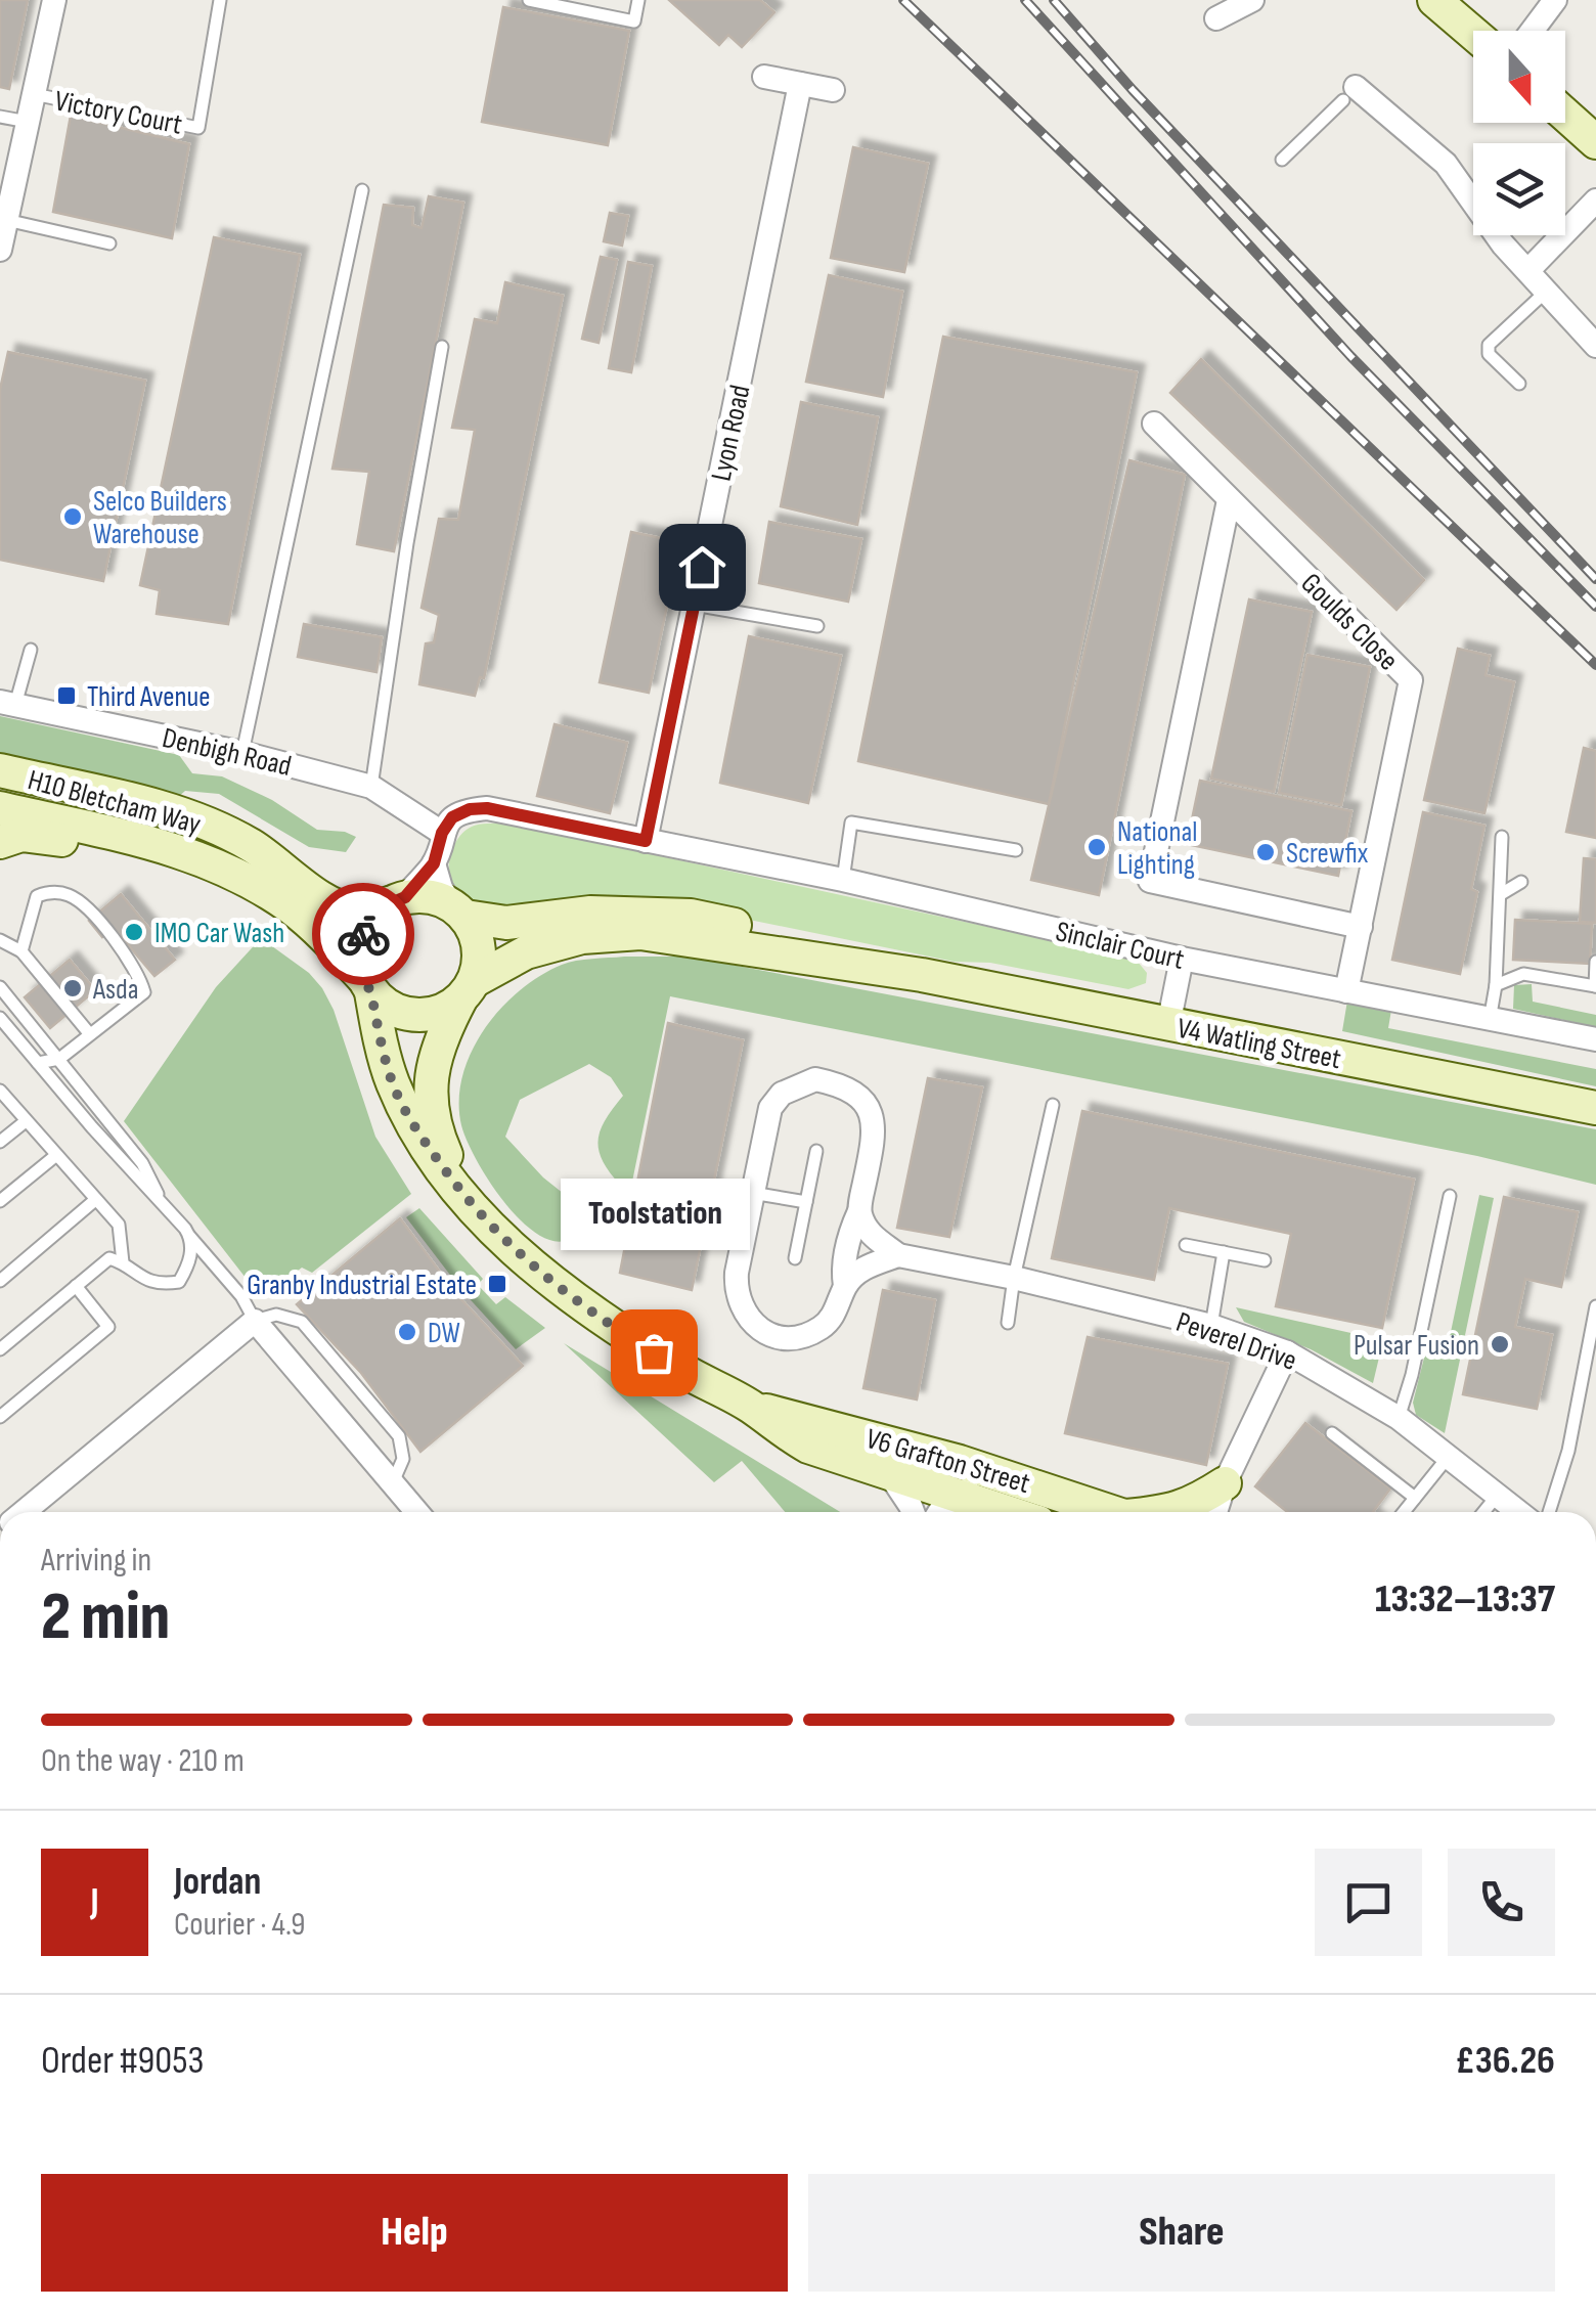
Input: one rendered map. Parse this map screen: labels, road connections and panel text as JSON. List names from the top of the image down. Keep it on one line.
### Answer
{"streets":{"street":["Lyon Road","Goulds Close","Denbigh Road","H10 Bletcham Way","Sinclair Court","V4 Watling Street","Peverel Drive","V6 Grafton Street"],"lane":["Victory Court"]},"crossings":[["Lyon Road","Sinclair Court"],["Goulds Close","Sinclair Court"],["H10 Bletcham Way","V4 Watling Street"],["H10 Bletcham Way","V6 Grafton Street"],["V4 Watling Street","V6 Grafton Street"]],"places":{"other":["Selco Builders Warehouse","National Lighting","Screwfix","IMO Car Wash","Asda","DW","Pulsar Fusion","Toolstation"],"transit":["Third Avenue","Granby Industrial Estate"]},"north":"bottom","page":{"bubble":"Toolstation","heading":["2 min","Arriving in","13:32–13:37"],"panel":["Jordan","Courier · 4.9","Order #9053","£36.26"],"bar":"On the way · 210 m","round":"J","buttons":["Help","Share"]}}
